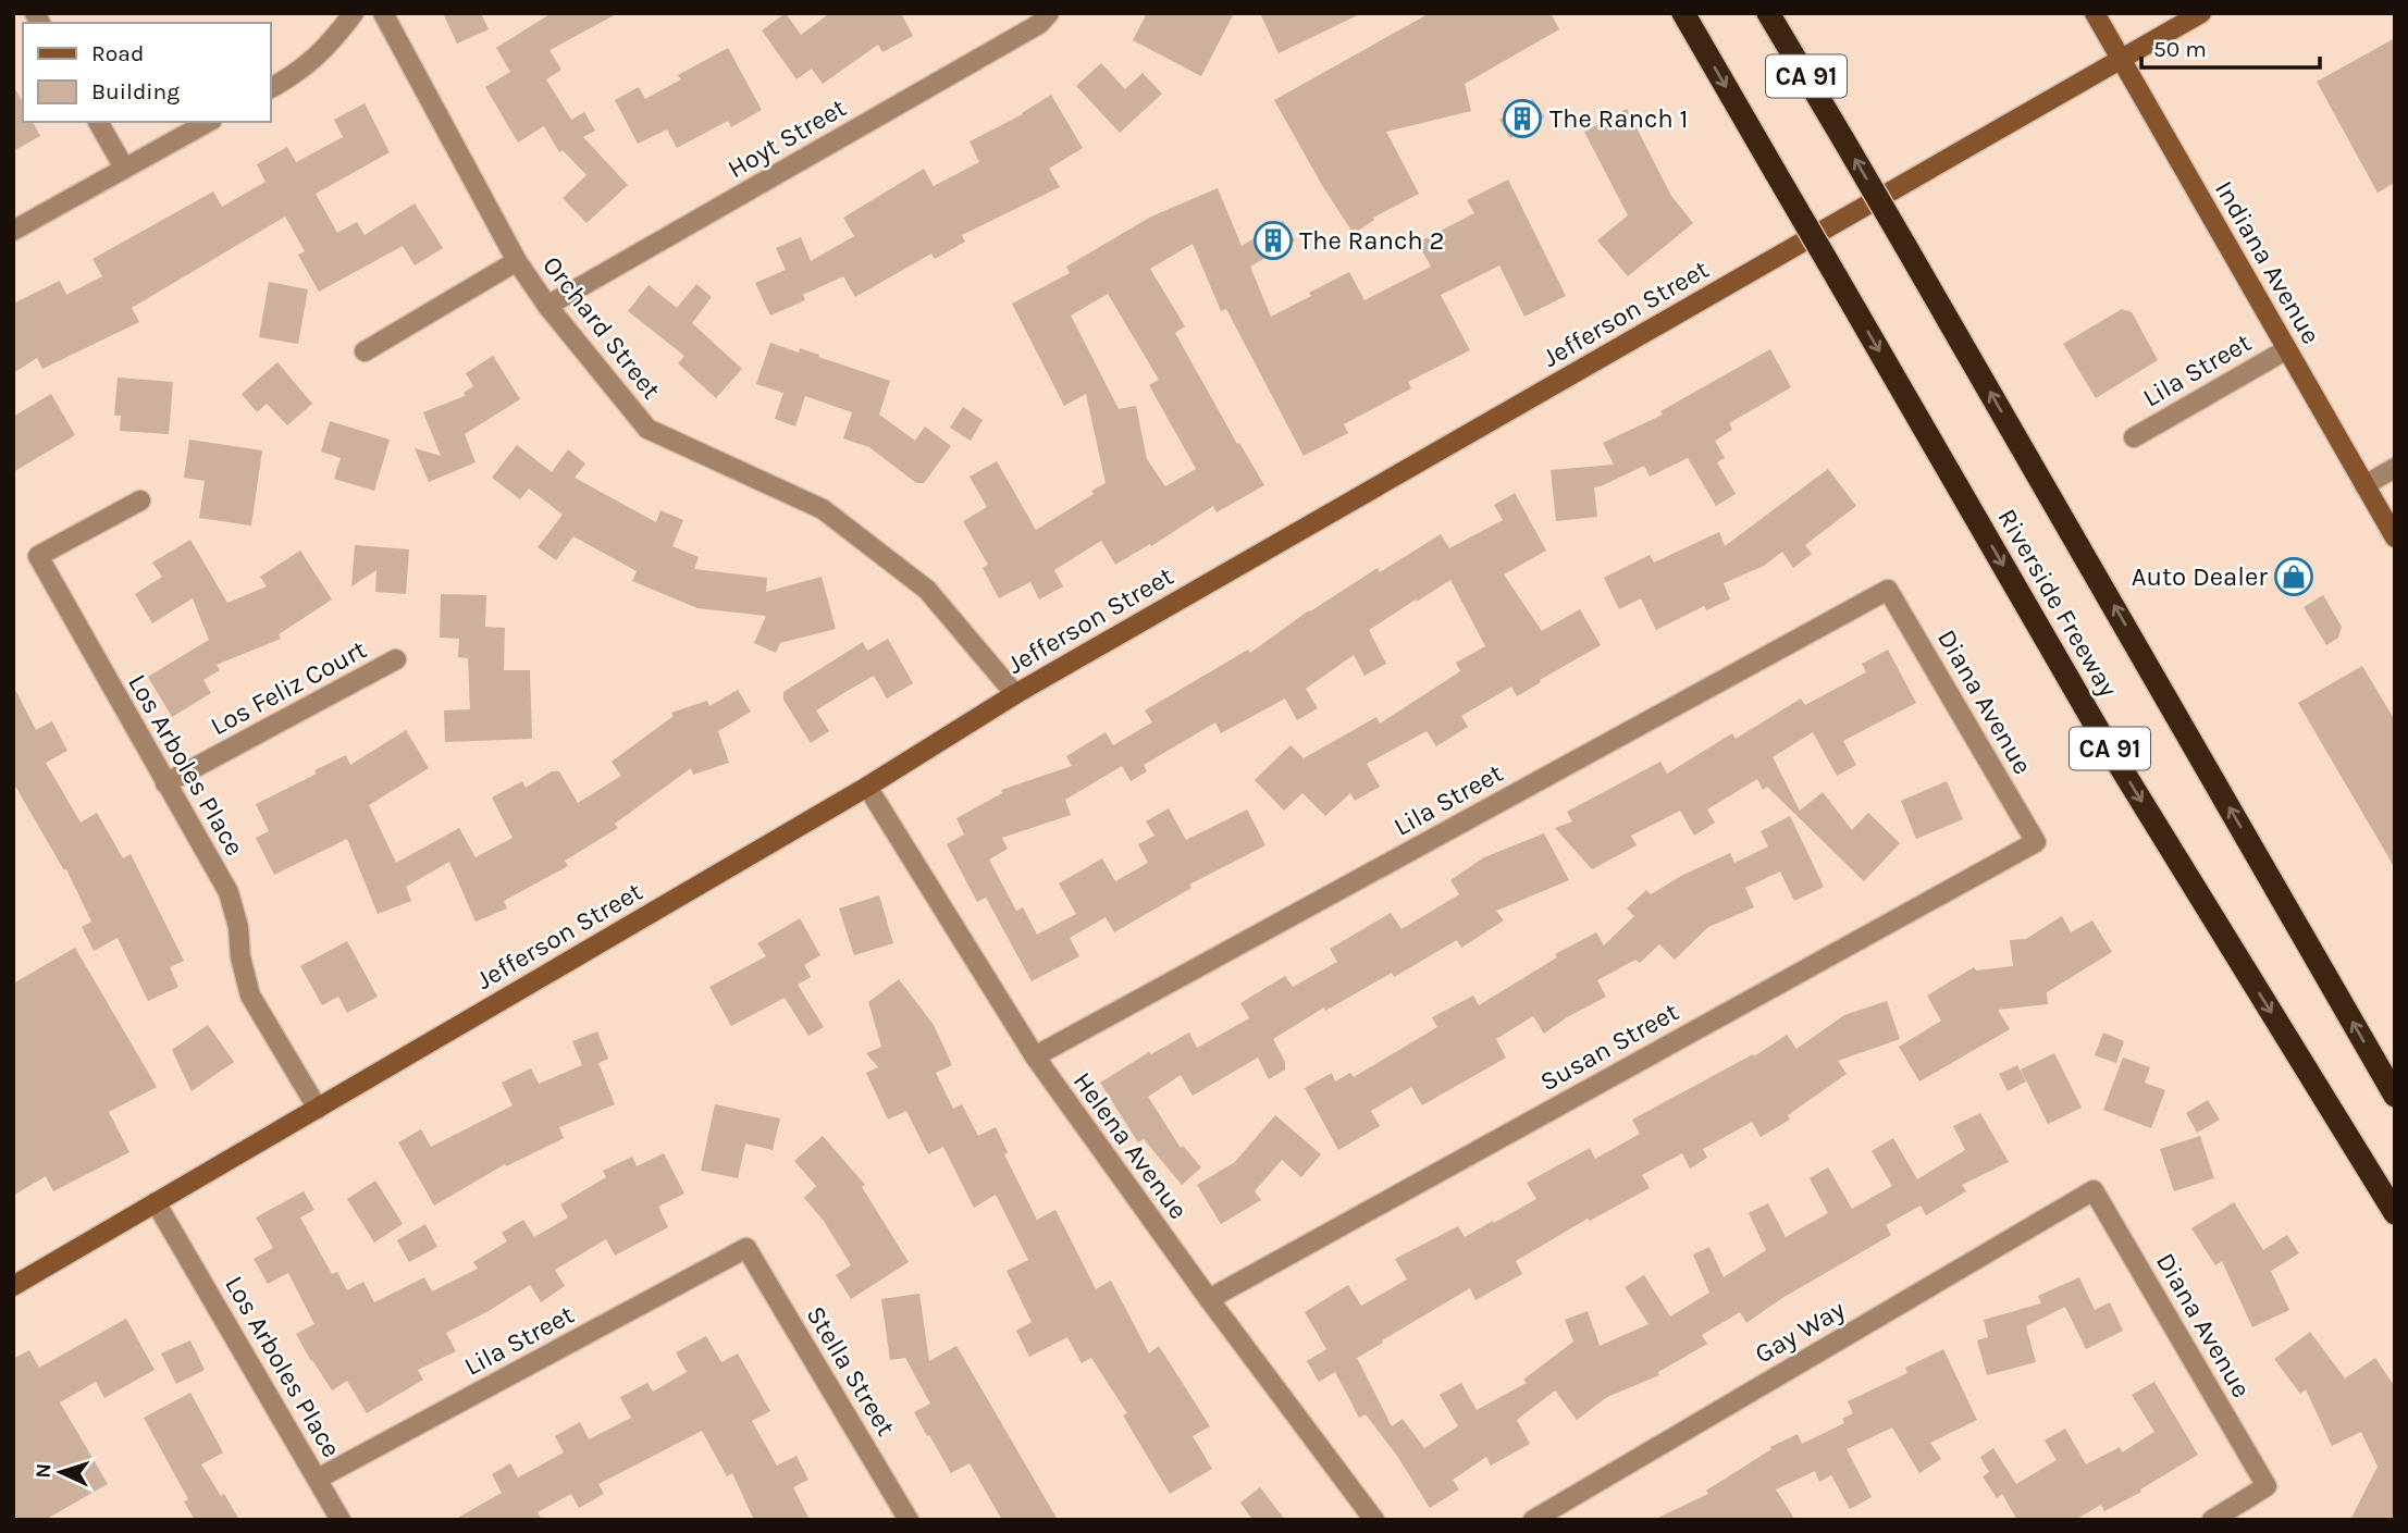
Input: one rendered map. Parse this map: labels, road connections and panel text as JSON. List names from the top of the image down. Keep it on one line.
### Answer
{"streets":{"highway":["CA 91","Riverside Freeway"],"street":["Hoyt Street","Indiana Avenue","Jefferson Street","Orchard Street","Lila Street","Los Feliz Court","Diana Avenue","Los Arboles Place","Susan Street","Helena Avenue","Gay Way","Stella Street"]},"crossings":[["Hoyt Street","Orchard Street"],["Indiana Avenue","Jefferson Street"],["Indiana Avenue","Lila Street"],["Jefferson Street","Orchard Street"],["Jefferson Street","Los Arboles Place"],["Jefferson Street","Helena Avenue"],["Lila Street","Diana Avenue"],["Lila Street","Los Arboles Place"],["Lila Street","Helena Avenue"],["Lila Street","Stella Street"],["Los Feliz Court","Los Arboles Place"],["Diana Avenue","Susan Street"],["Diana Avenue","Gay Way"],["Susan Street","Helena Avenue"]],"places":{"building":["The Ranch 1","The Ranch 2"],"shop":["Auto Dealer"]},"legend":["Road","Building"],"scale_bar":"50 m","north":"left"}
